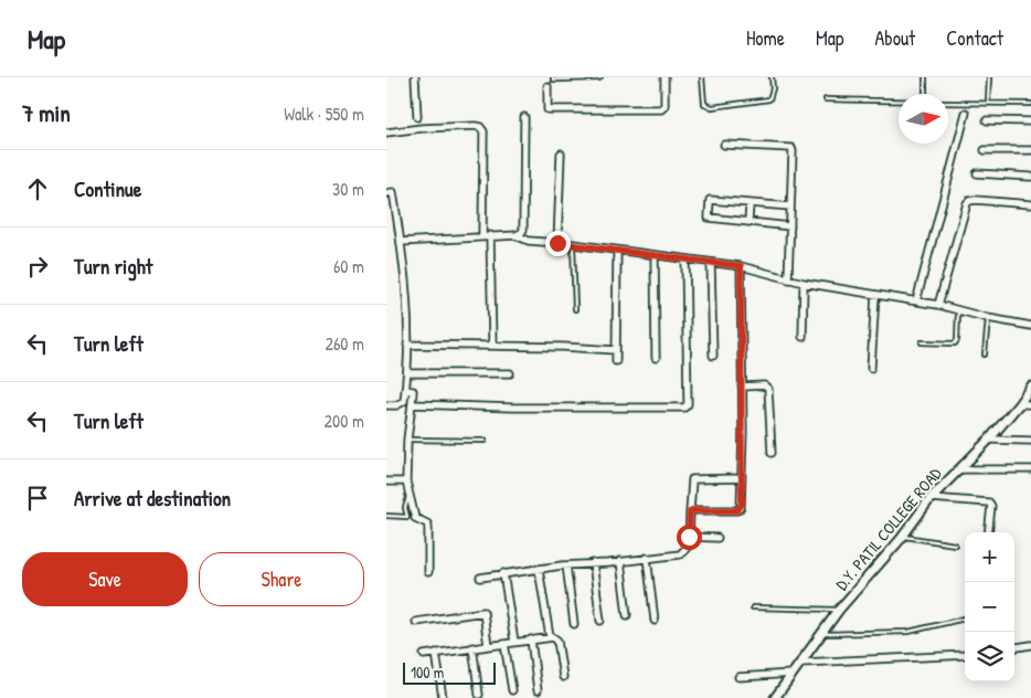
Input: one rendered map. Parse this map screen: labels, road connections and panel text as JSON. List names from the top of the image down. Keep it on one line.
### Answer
{"streets":{"street":["D.Y. PATIL COLLEGE ROAD"]},"scale_bar":"100 m","north":"right","page":{"header":"Map","nav":["Home","Map","About","Contact"],"heading":["7 min","Walk · 550 m"],"list":[["Continue","30 m"],["Turn right","60 m"],["Turn left","260 m"],["Turn left","200 m"],"Arrive at destination"],"map_buttons":["+","−"],"buttons":["Save","Share"],"scale":"100 m"}}
